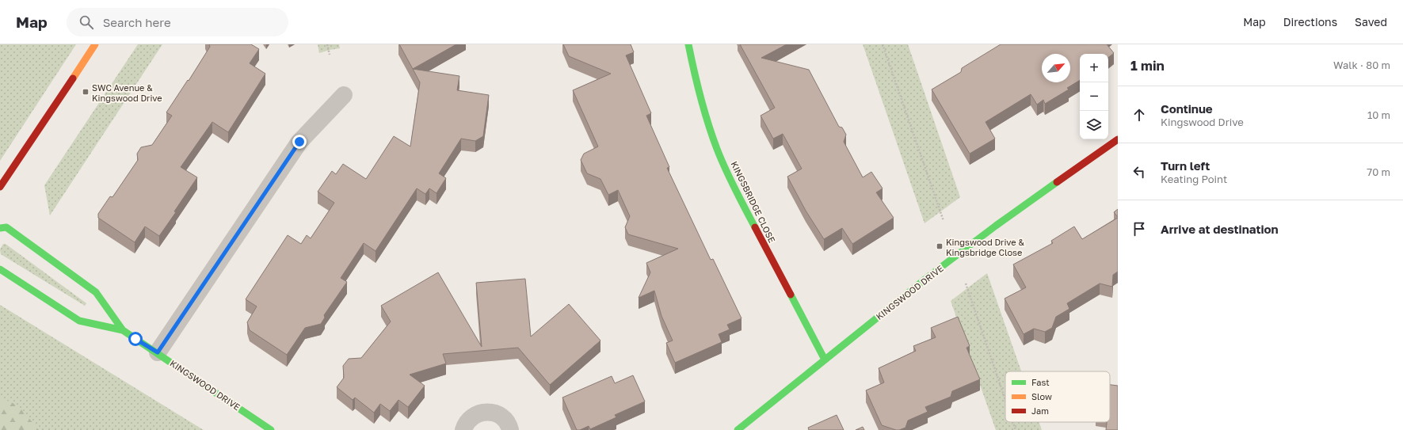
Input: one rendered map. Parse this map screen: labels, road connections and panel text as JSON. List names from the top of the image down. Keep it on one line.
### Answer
{"streets":{"street":["KINGSBRIDGE CLOSE","KINGSWOOD DRIVE"]},"crossings":[["KINGSBRIDGE CLOSE","KINGSWOOD DRIVE"]],"places":{"transit":["SWC Avenue & Kingswood Drive","Kingswood Drive & Kingsbridge Close"]},"legend":["Fast","Slow","Jam"],"north":"top right","page":{"header":"Map","search":"Search here","nav":["Map","Directions","Saved"],"heading":["1 min","Walk · 80 m"],"map_buttons":["+","−"],"list":[["Continue","Kingswood Drive","10 m"],["Turn left","Keating Point","70 m"],"Arrive at destination"]}}
